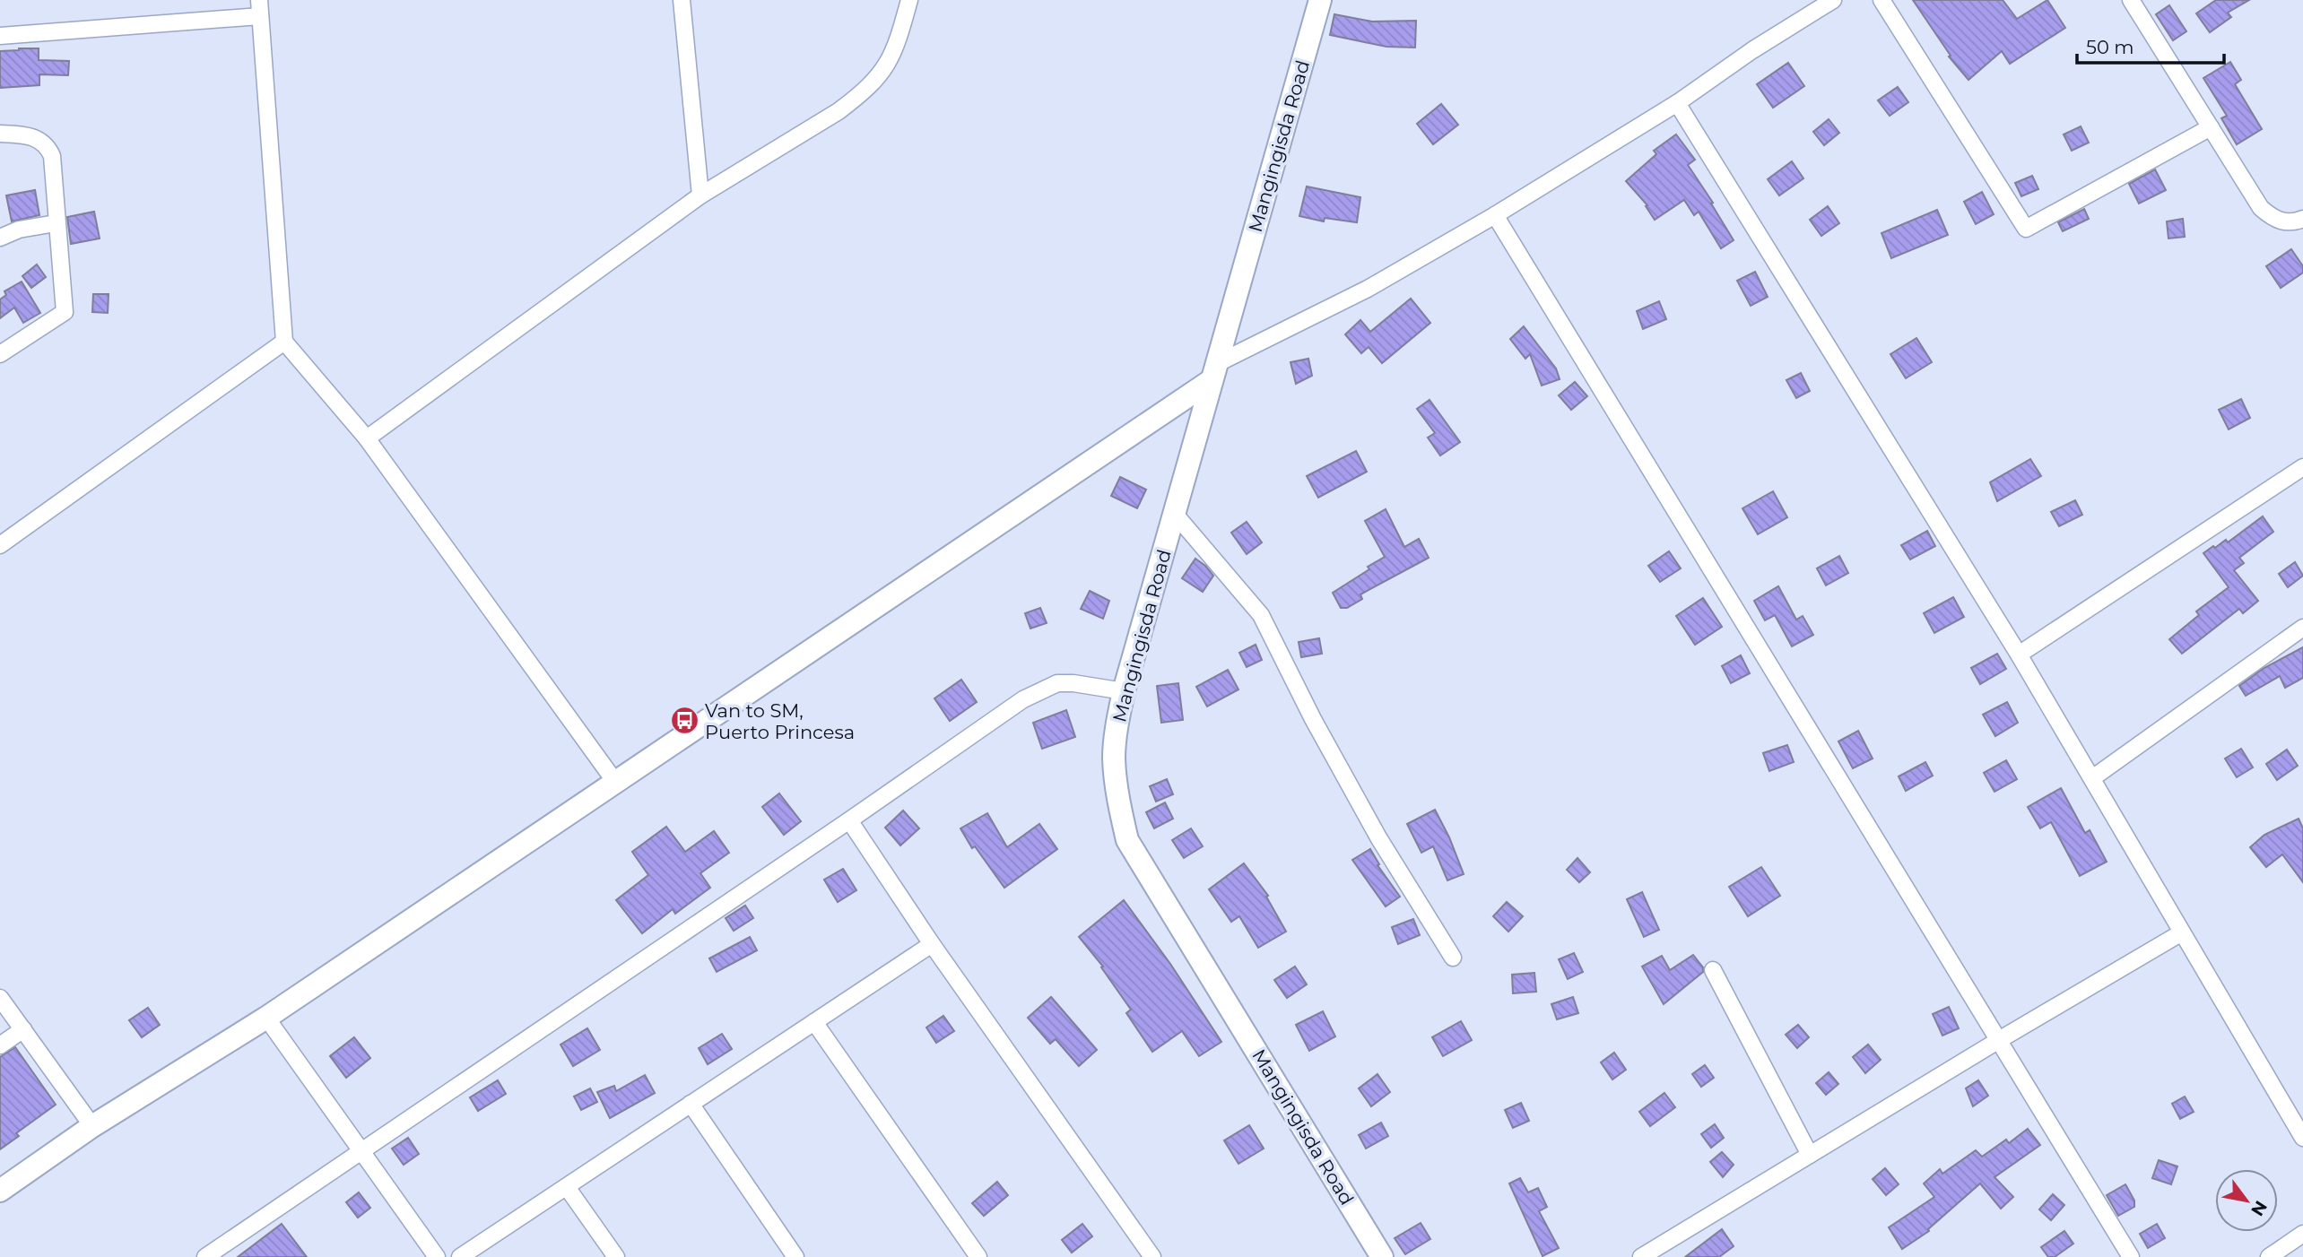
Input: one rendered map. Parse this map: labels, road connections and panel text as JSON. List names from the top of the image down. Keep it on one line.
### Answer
{"streets":{"street":["Mangingisda Road"]},"places":{"bus stop":["Van to SM, Puerto Princesa"]},"scale_bar":"50 m","north":"bottom right"}
